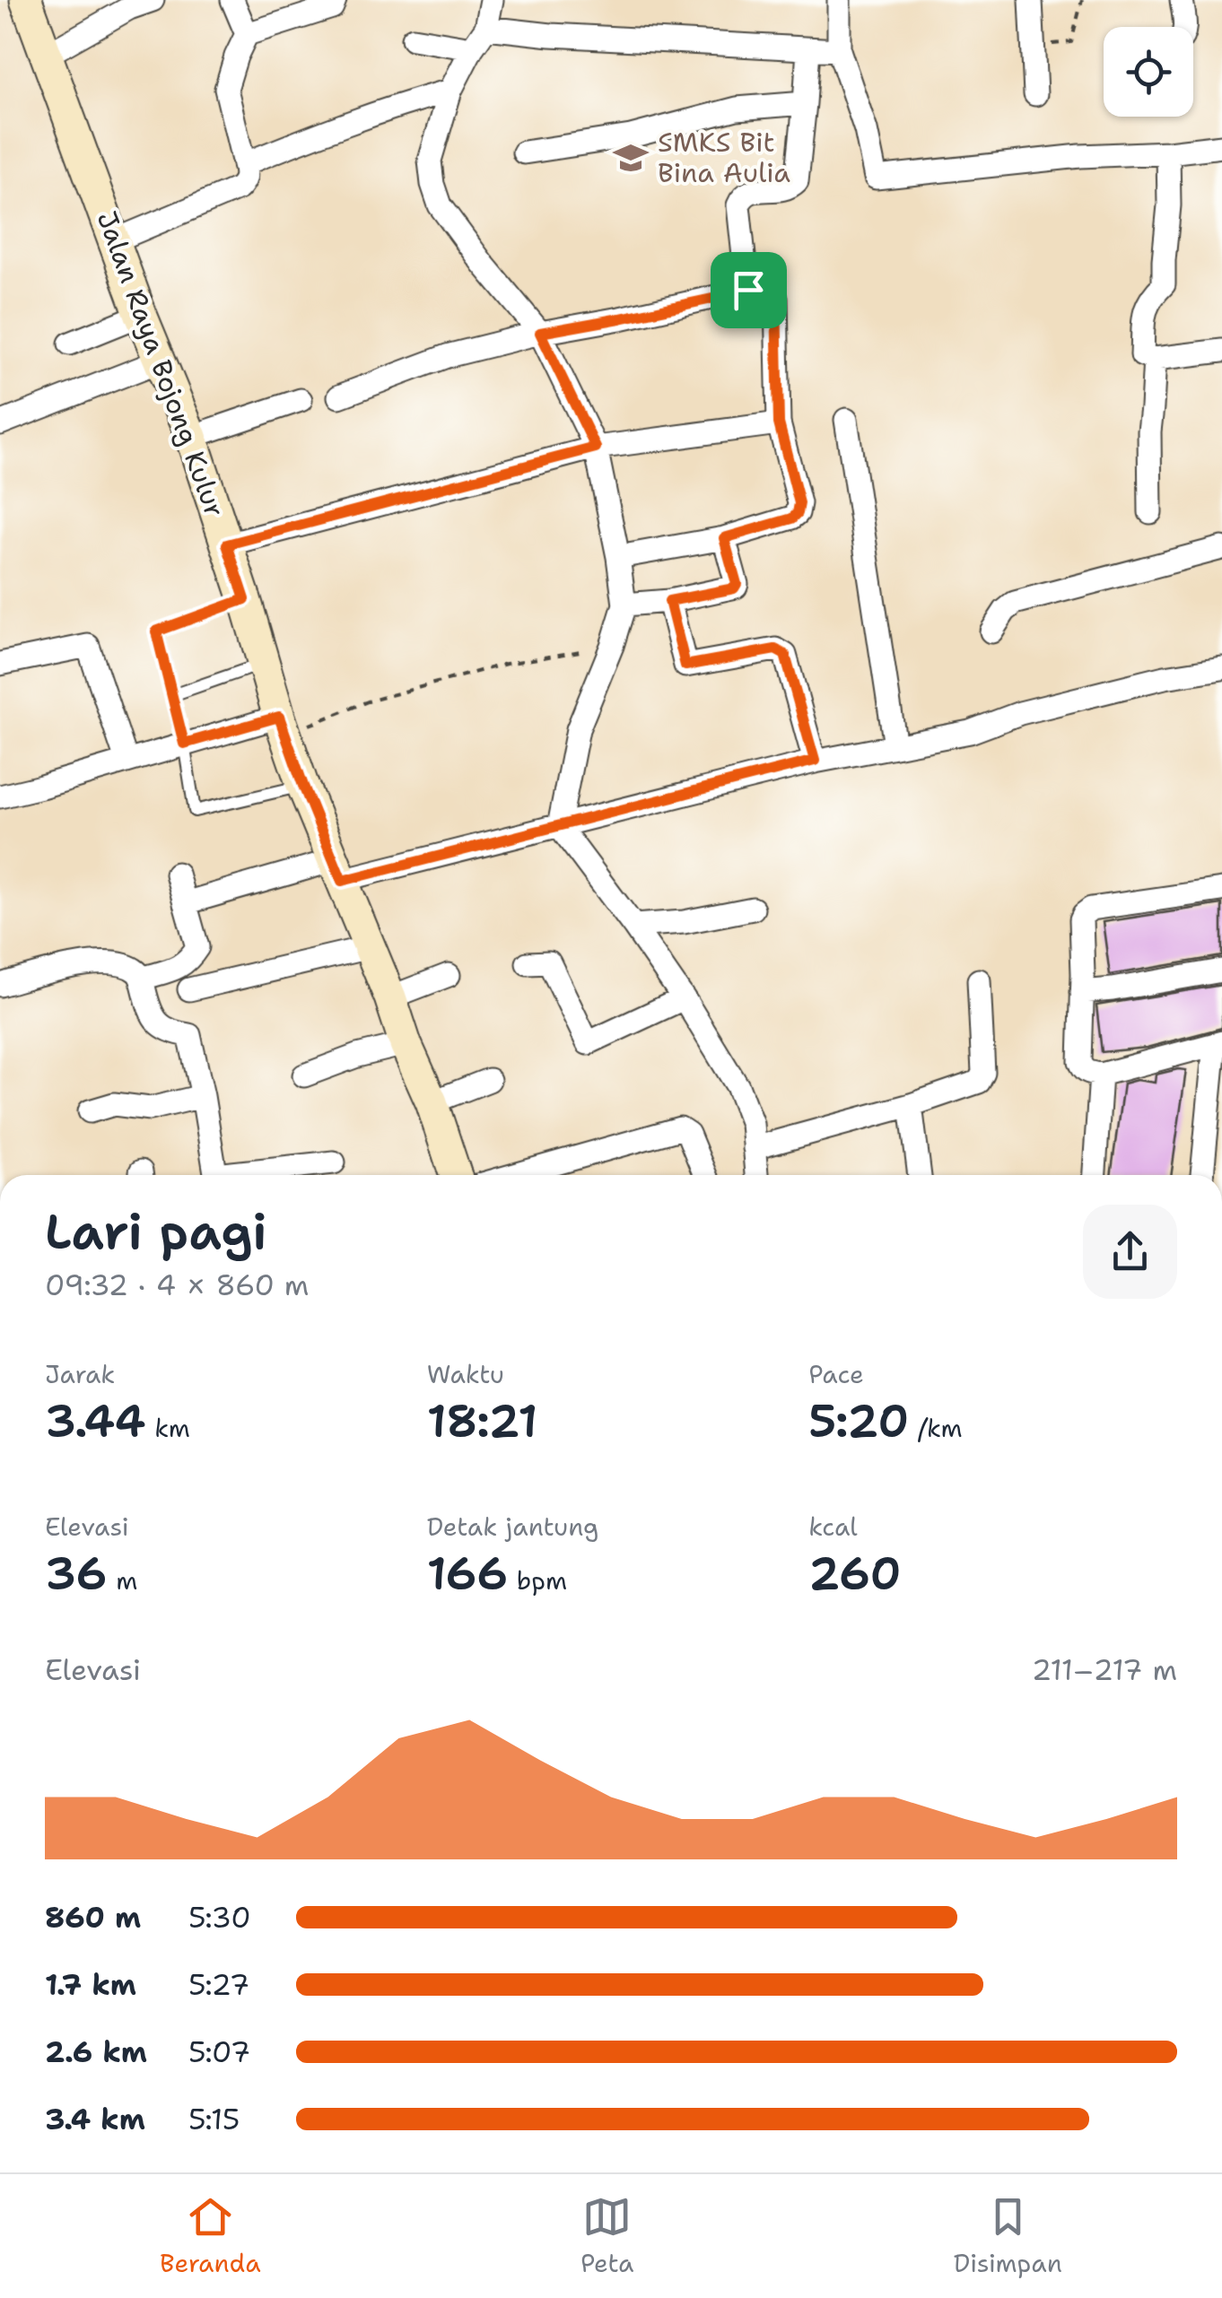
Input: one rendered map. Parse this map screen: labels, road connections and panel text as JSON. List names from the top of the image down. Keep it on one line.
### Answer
{"streets":{"main road":["Jalan Raya Bojong Kulur"]},"places":{"school or university":["SMKS Bit Bina Aulia"]},"page":{"heading":["Lari pagi","09:32 · 4 × 860 m"],"stats":[["Jarak","3.44 km"],["Waktu","18:21"],["Pace","5:20 /km"],["Elevasi","36 m"],["Detak jantung","166 bpm"],["kcal","260"]],"chart":["Elevasi","211–217 m"],"list":[{"name":"860 m","note":"5:30"},{"name":"1.7 km","note":"5:27"},{"name":"2.6 km","note":"5:07"},{"name":"3.4 km","note":"5:15"}],"tabs":["Beranda","Peta","Disimpan"]}}
